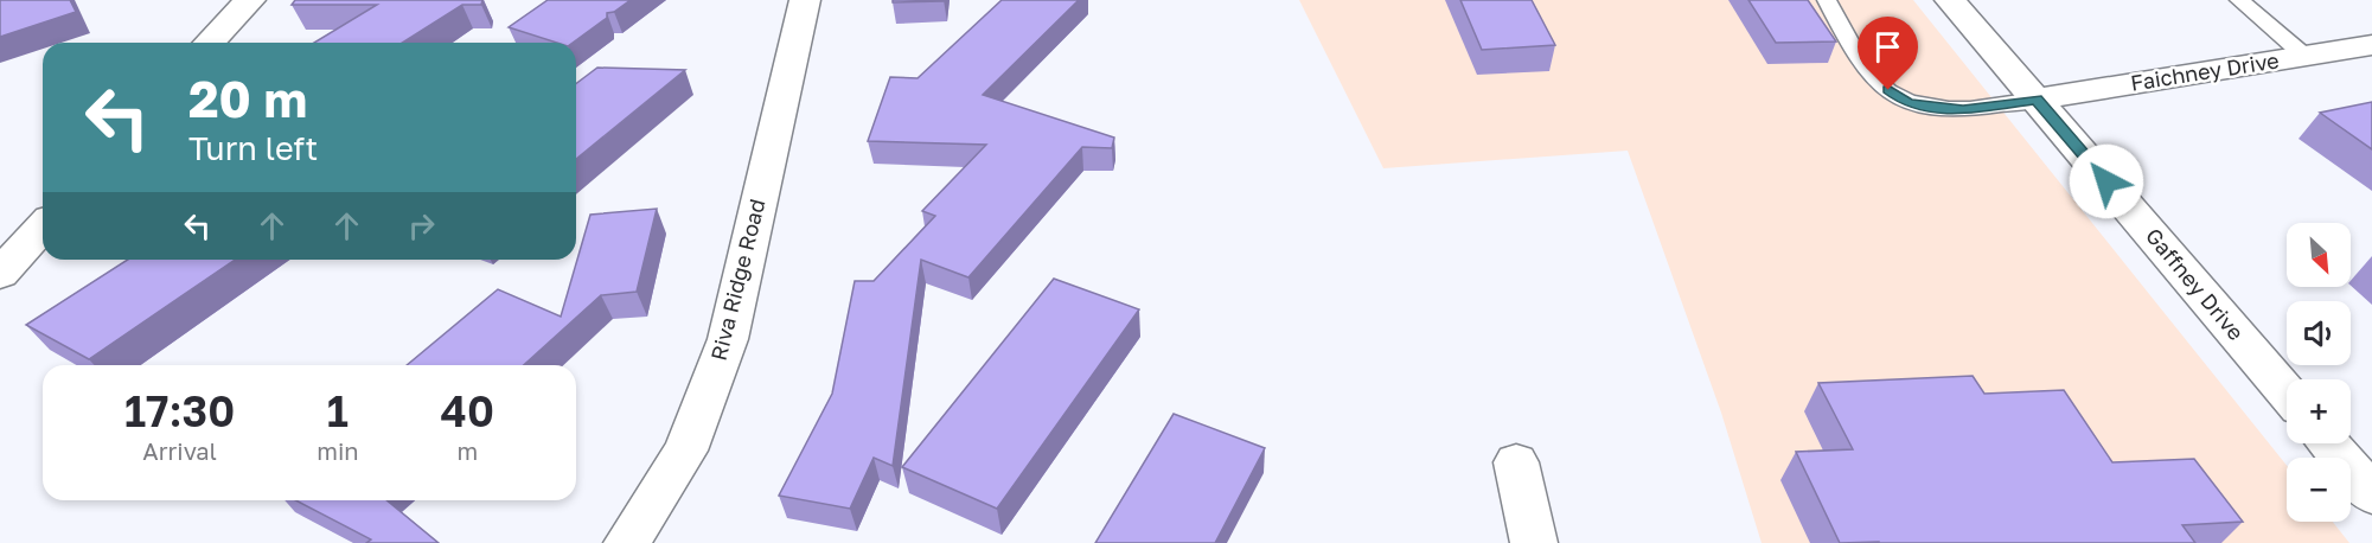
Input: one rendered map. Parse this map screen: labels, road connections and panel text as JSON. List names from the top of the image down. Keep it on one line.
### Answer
{"streets":{"street":["Faichney Drive","Riva Ridge Road","Gaffney Drive"]},"crossings":[["Faichney Drive","Gaffney Drive"]],"north":"bottom right","page":{"turn":["20 m","Turn left"],"map_buttons":["+","−"],"eta":["17:30","Arrival","1","min","40","m"]}}
